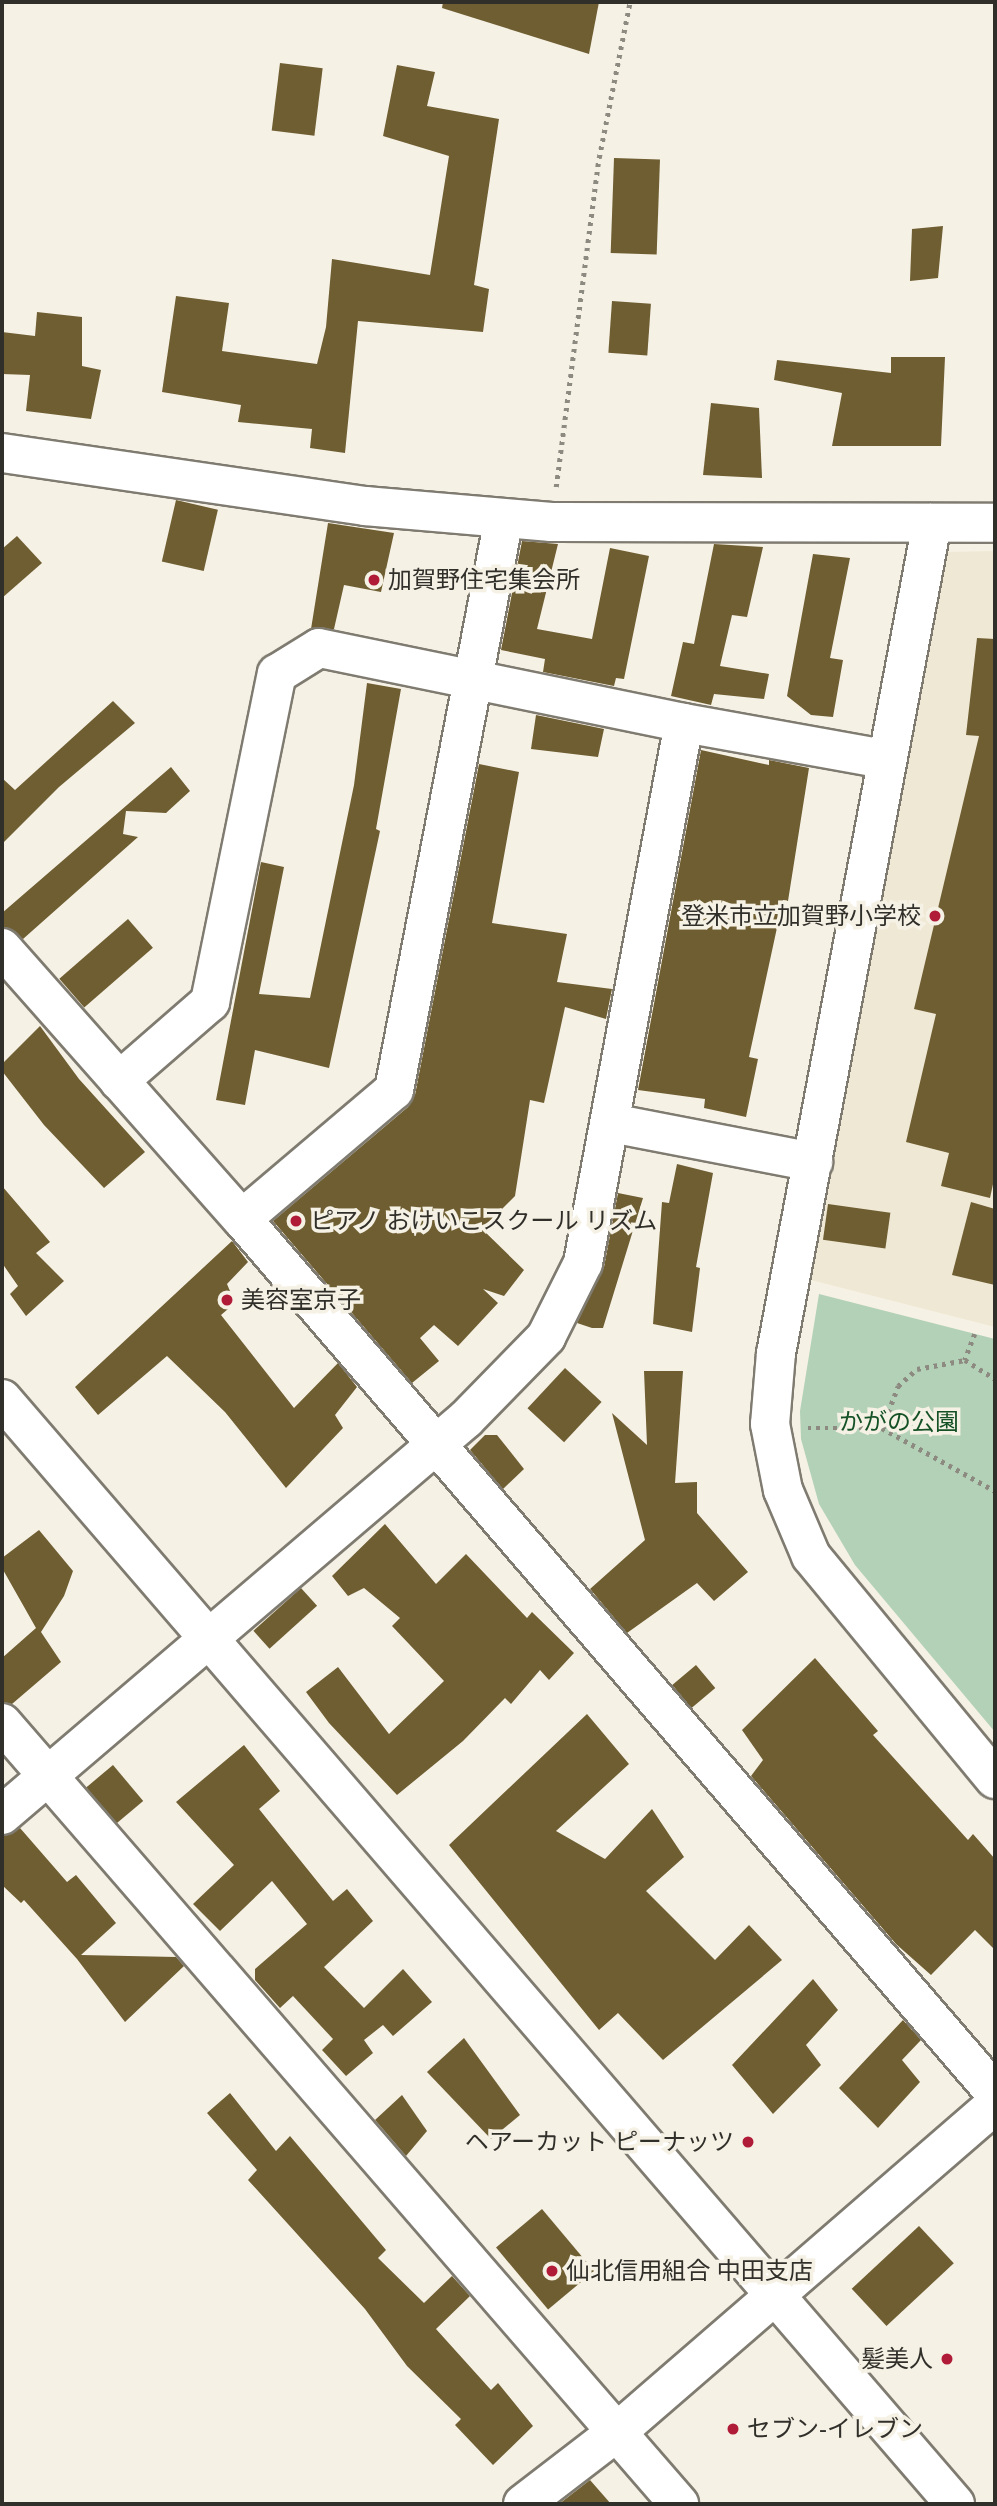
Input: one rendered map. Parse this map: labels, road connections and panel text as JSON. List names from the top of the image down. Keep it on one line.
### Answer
{"parks":["かがの公園"],"places":["加賀野住宅集会所","登米市立加賀野小学校","ピアノ おけいこスクール リズム","美容室京子","ヘアーカット ピーナッツ","仙北信用組合 中田支店","髪美人","セブン-イレブン"]}
